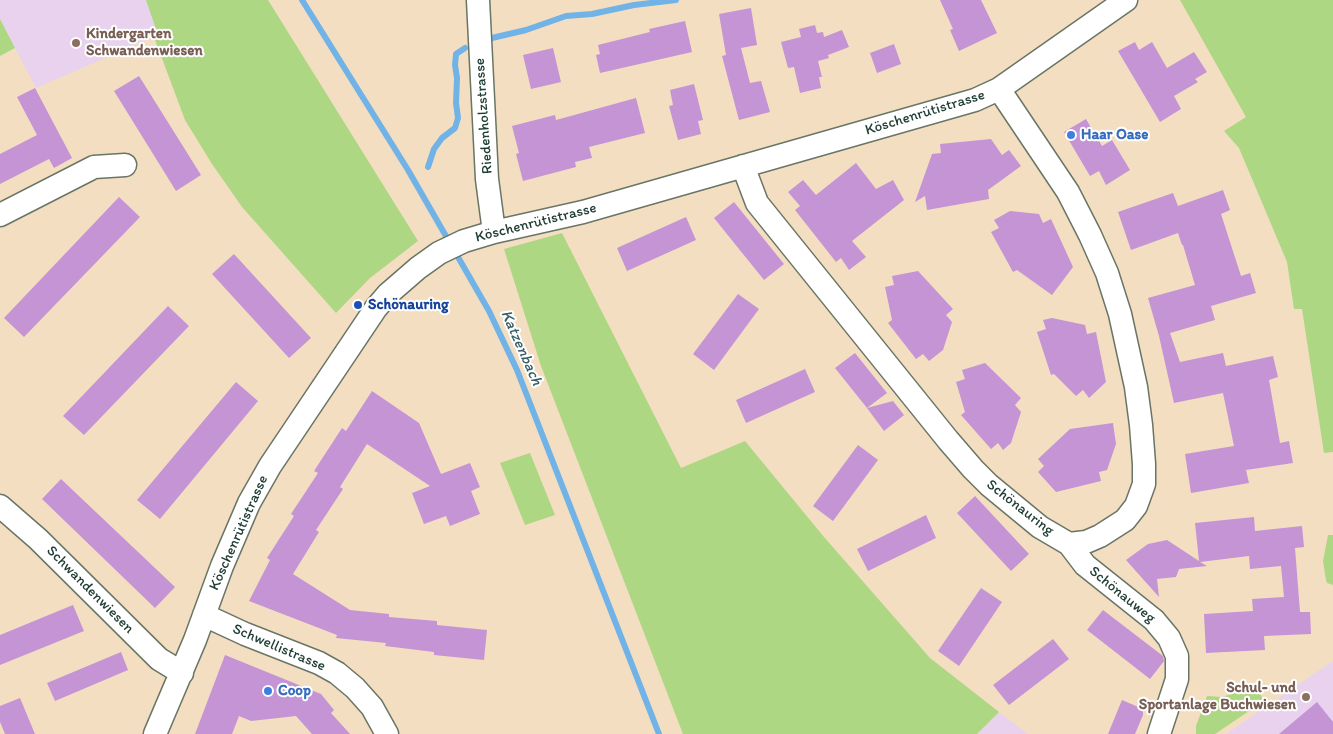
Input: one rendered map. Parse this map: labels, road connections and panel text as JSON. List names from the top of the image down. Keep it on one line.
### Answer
{"streets":{"street":["Köschenrütistrasse","Riedenholzstrasse","Schönauring","Schwandenwiesen","Schönauweg","Schwellistrasse"]},"crossings":[["Köschenrütistrasse","Riedenholzstrasse"],["Köschenrütistrasse","Schönauring"],["Köschenrütistrasse","Schwandenwiesen"],["Köschenrütistrasse","Schwellistrasse"],["Schönauring","Schönauweg"]],"water":["Katzenbach"],"places":["Kindergarten Schwandenwiesen","Haar Oase","Schönauring","Coop","Schul- und Sportanlage Buchwiesen"]}
